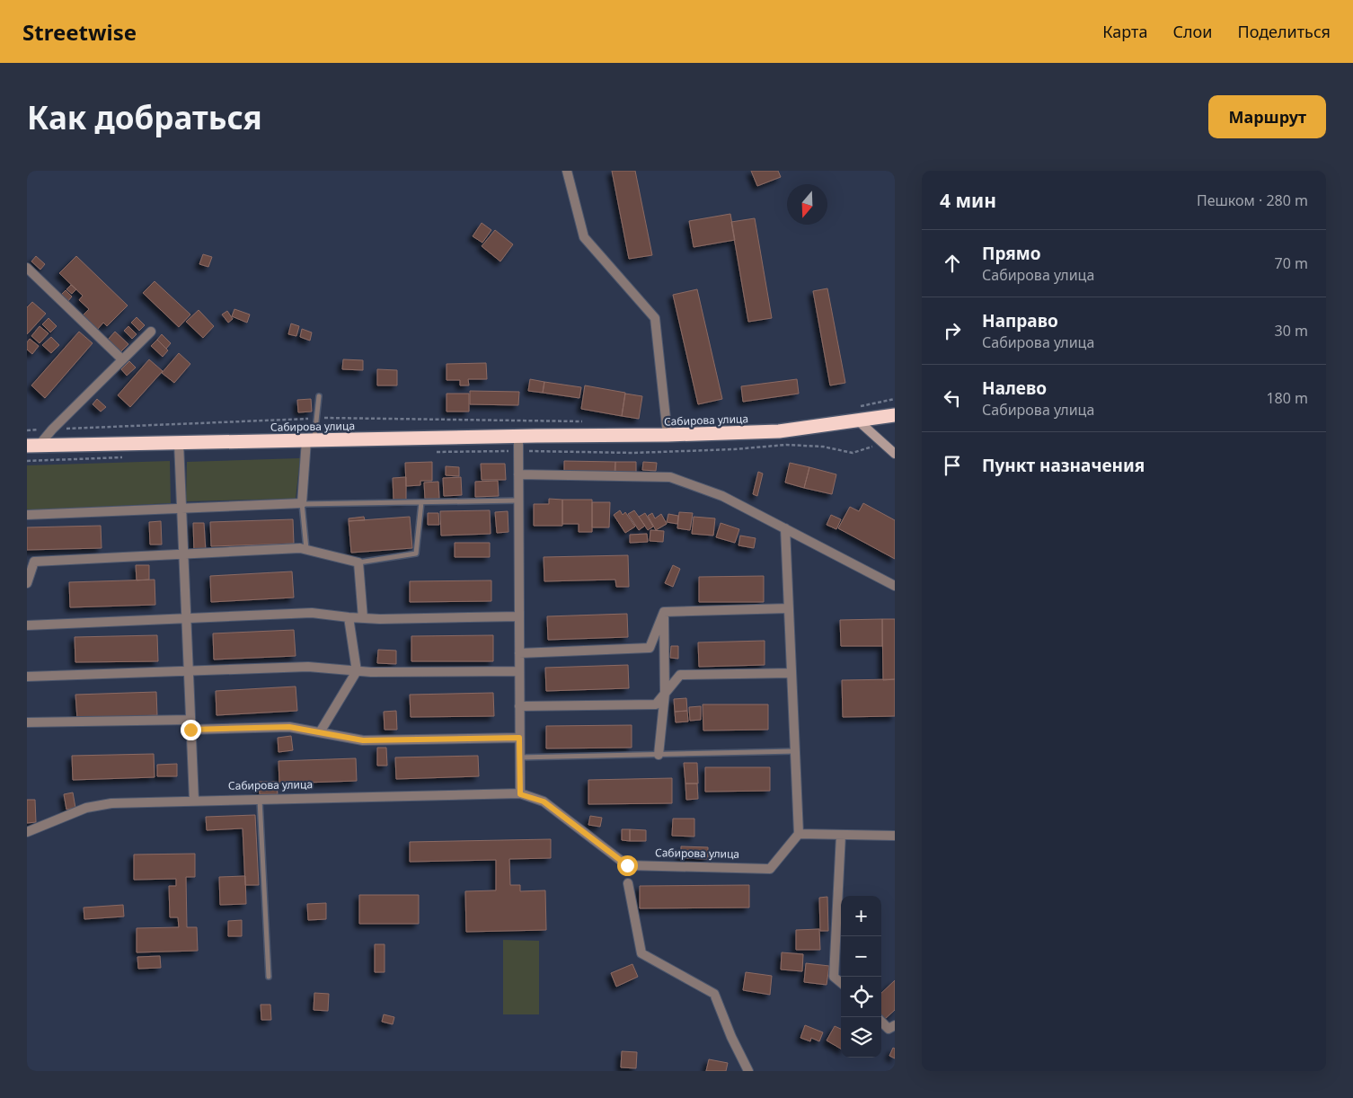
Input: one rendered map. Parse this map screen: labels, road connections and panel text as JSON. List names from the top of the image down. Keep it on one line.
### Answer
{"streets":{"highway":["Сабирова улица"]},"north":"bottom","page":{"header":"Streetwise","nav":["Карта","Слои","Поделиться"],"buttons":"Маршрут","title":"Как добраться","heading":["4 мин","Пешком · 280 m"],"list":[["Прямо","Сабирова улица","70 m"],["Направо","Сабирова улица","30 m"],["Налево","Сабирова улица","180 m"],"Пункт назначения"],"map_buttons":["+","−"]}}
